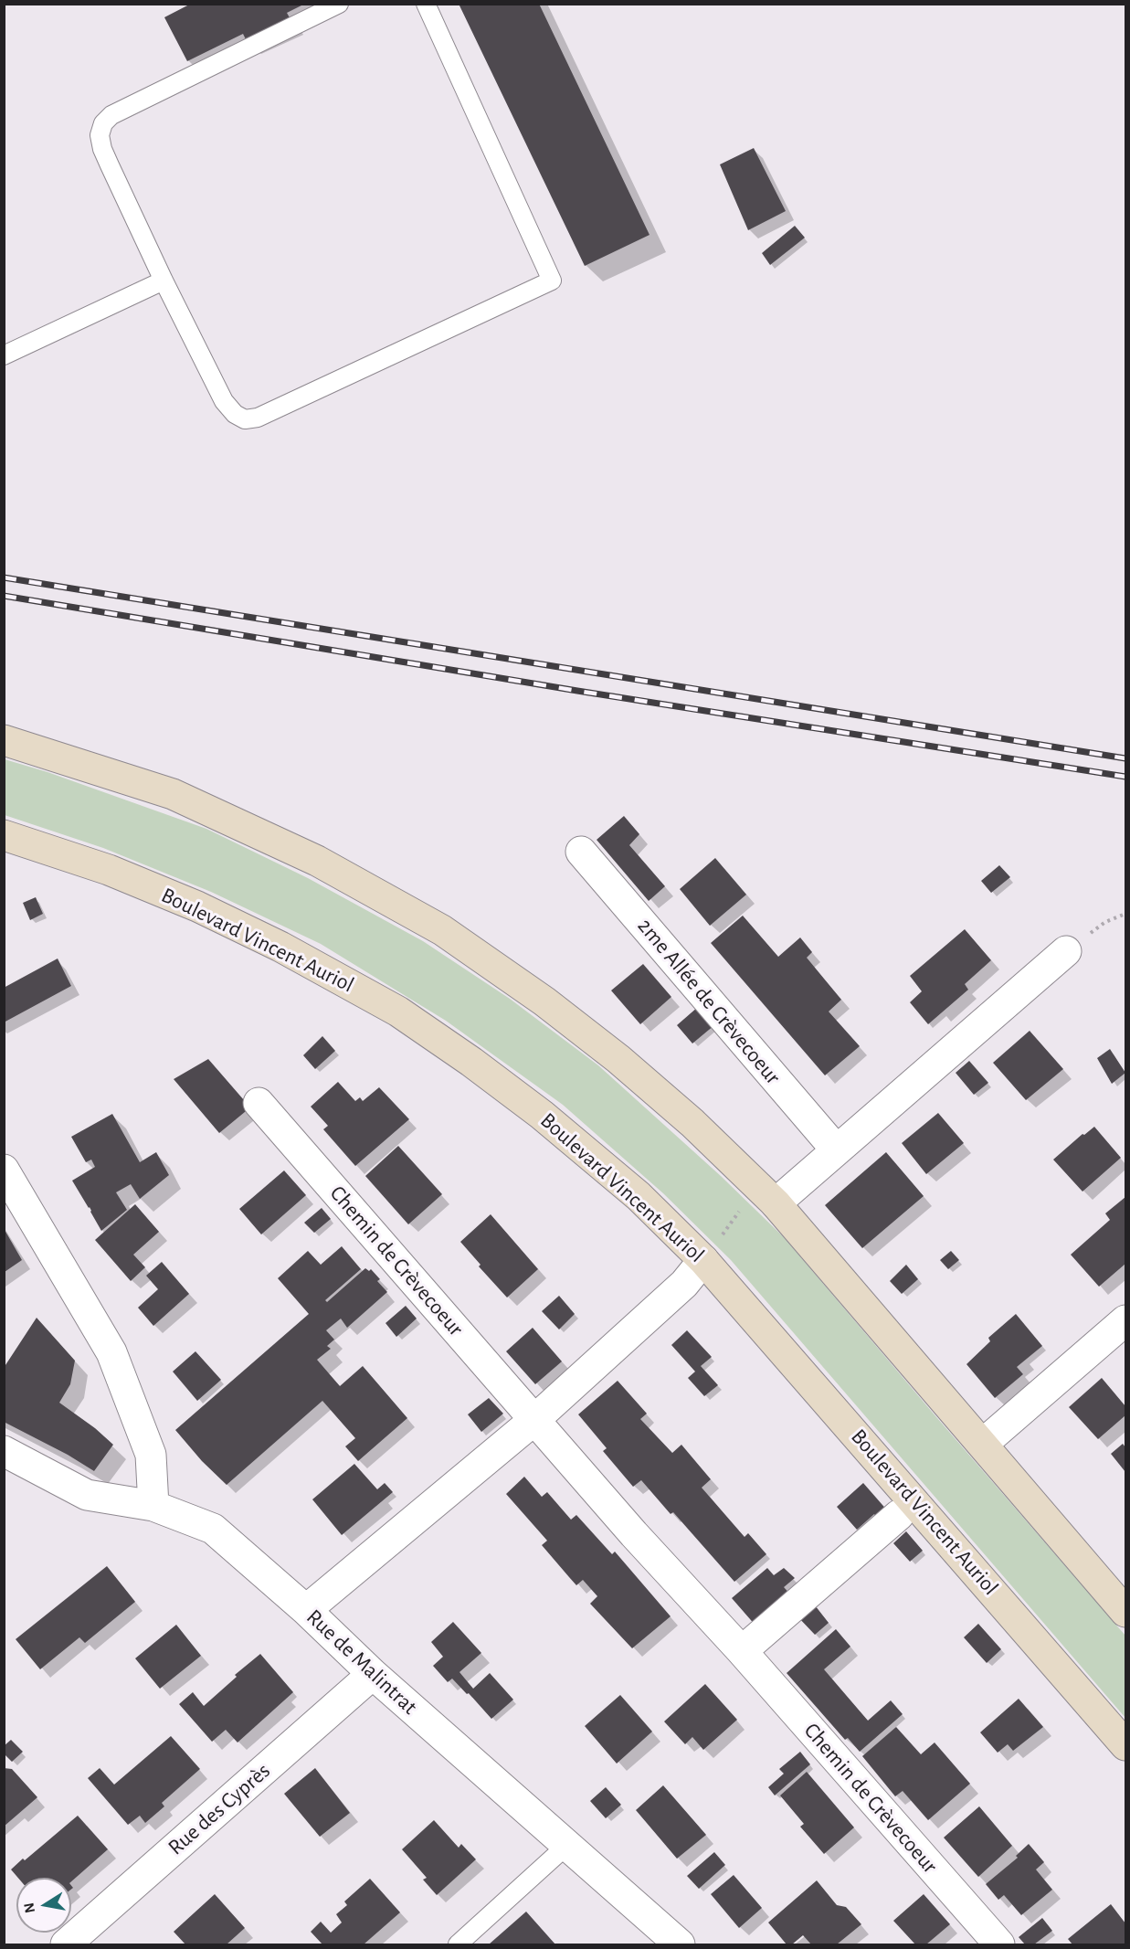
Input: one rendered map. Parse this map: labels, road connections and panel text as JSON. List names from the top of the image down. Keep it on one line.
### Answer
{"streets":{"main road":["Boulevard Vincent Auriol"],"street":["2me Allée de Crèvecoeur","Chemin de Crèvecoeur","Rue de Malintrat","Rue des Cyprès"]},"crossings":[["Rue de Malintrat","Rue des Cyprès"]],"north":"left"}
